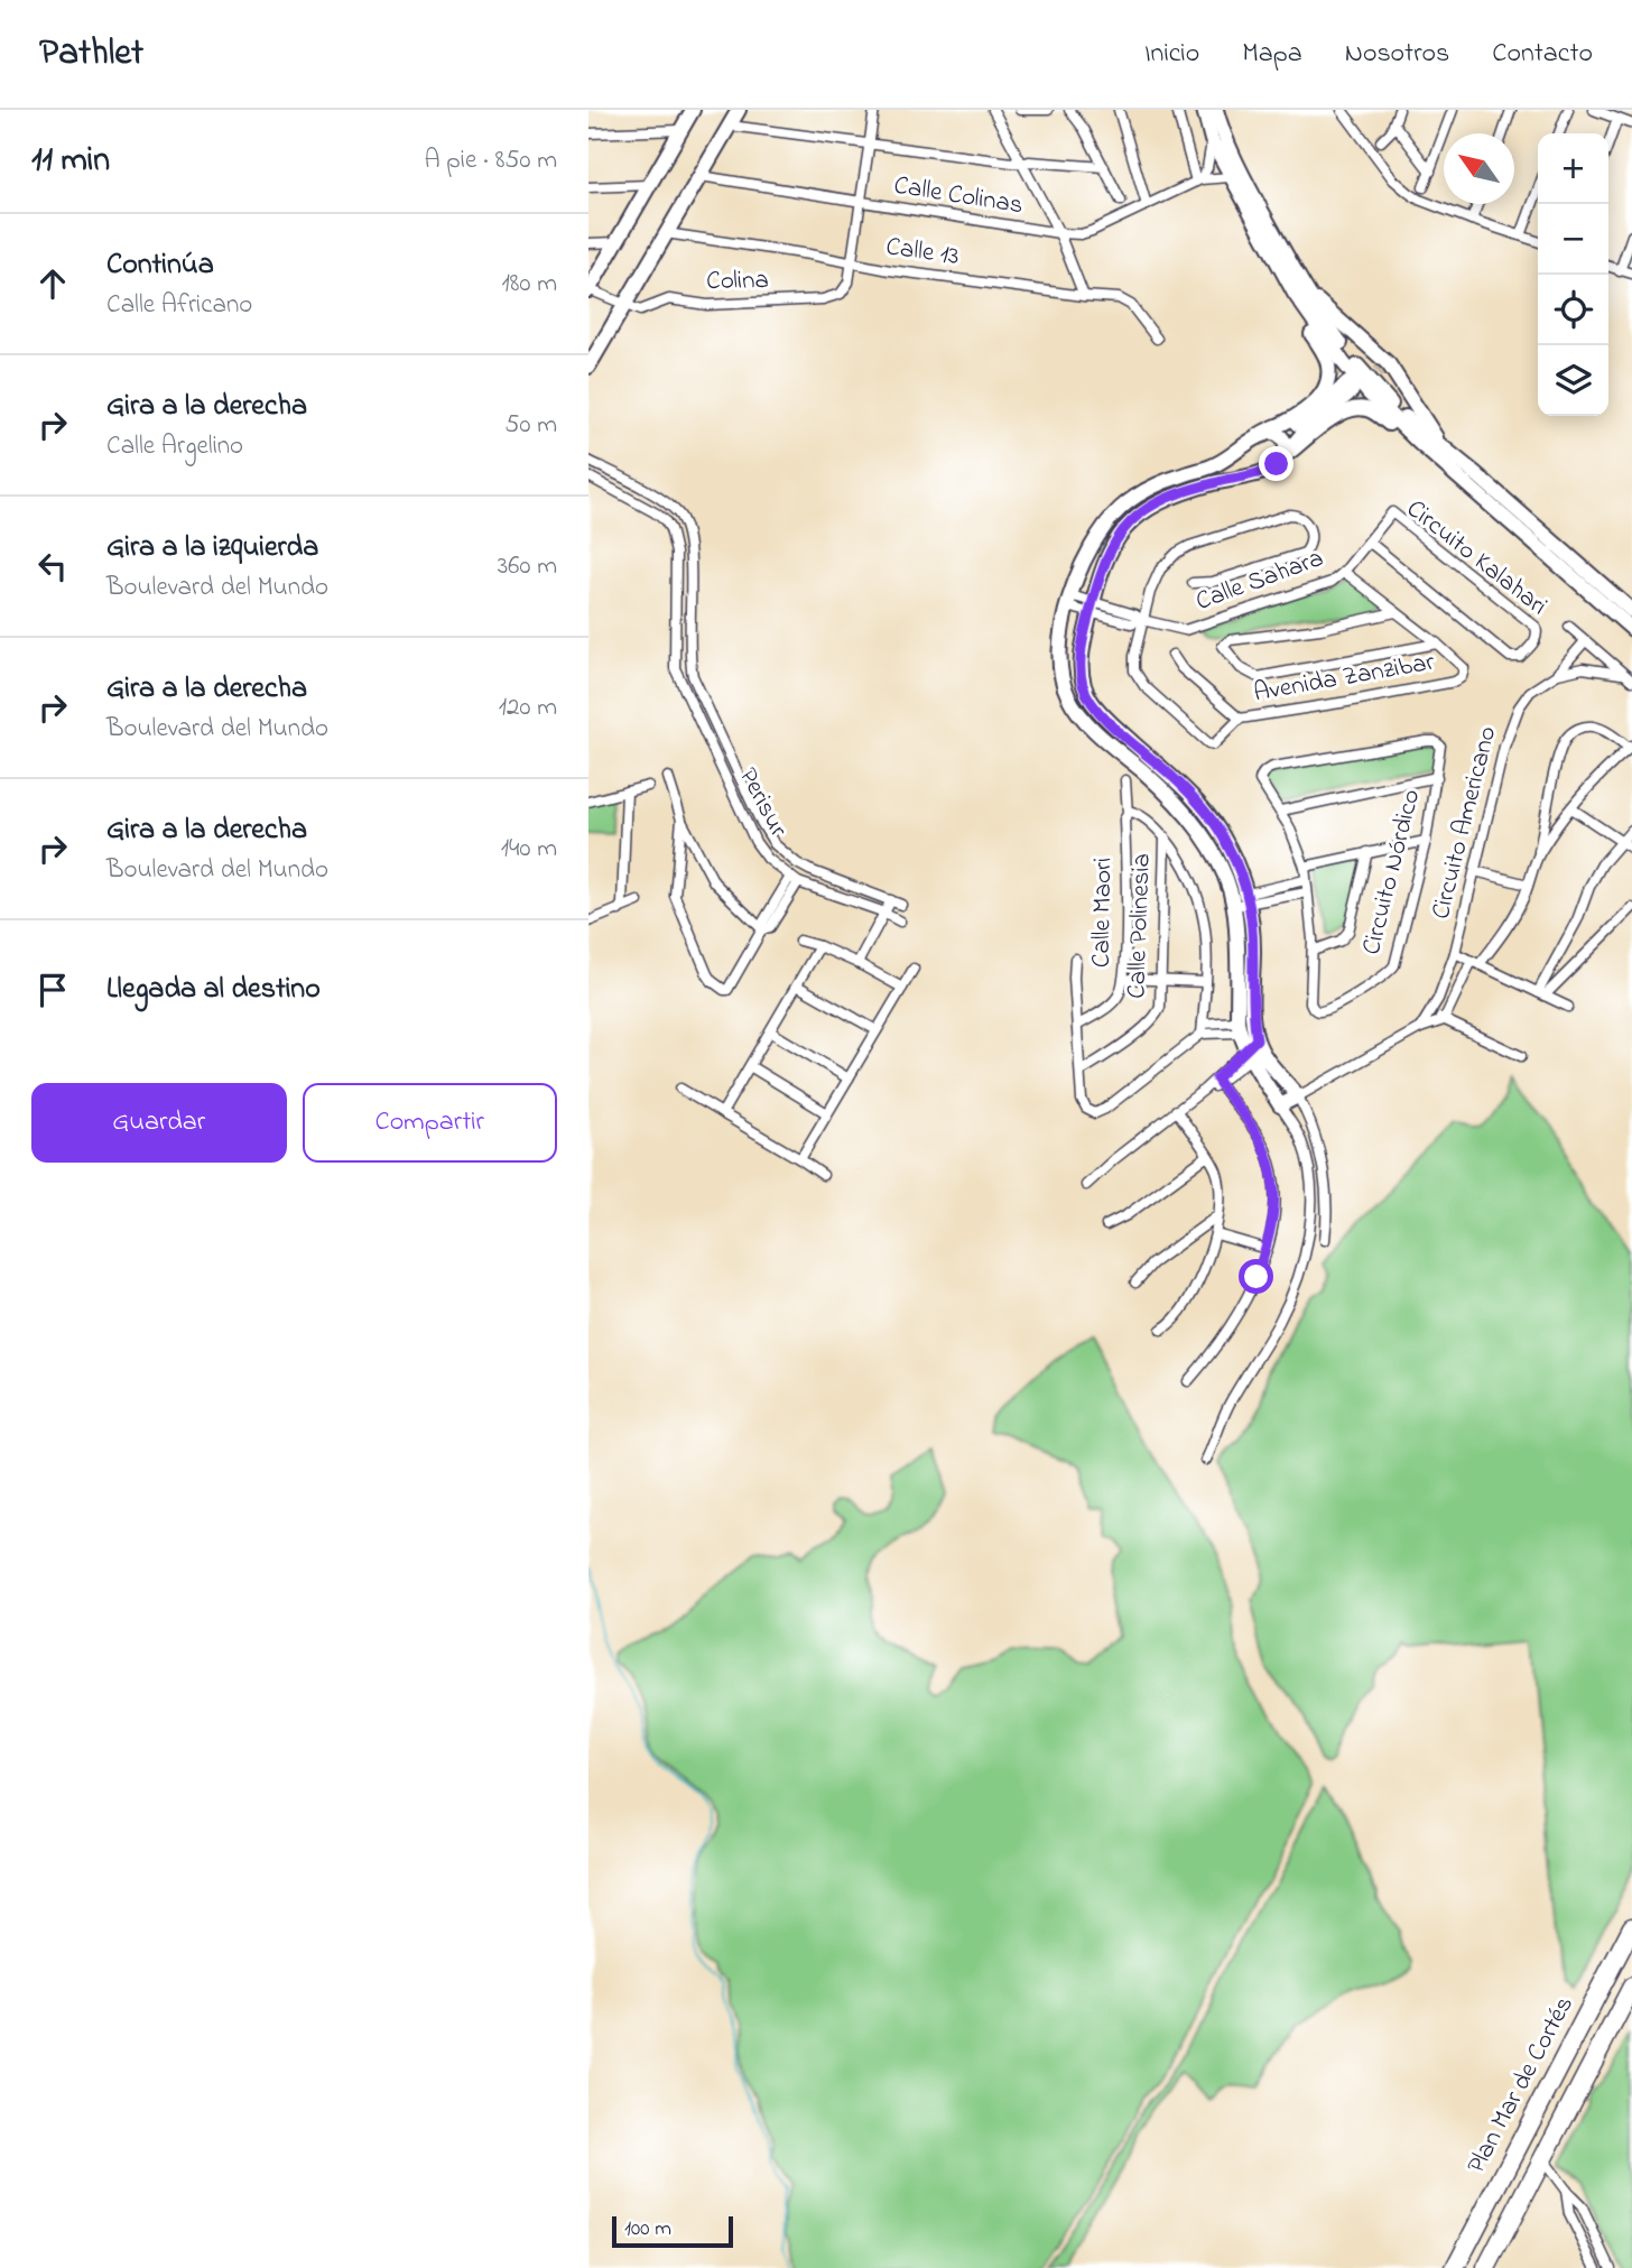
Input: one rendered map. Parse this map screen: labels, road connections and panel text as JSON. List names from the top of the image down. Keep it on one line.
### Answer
{"streets":{"highway":["Plan Mar de Cortés"],"street":["Calle Colinas","Calle 13","Colina","Circuito Kalahari","Calle Sahara","Avenida Zanzibar","Perisur","Circuito Americano","Circuito Nórdico","Calle Maori","Calle Polinesia"]},"crossings":[["Calle 13","Colina"],["Circuito Kalahari","Calle Sahara"],["Calle Sahara","Avenida Zanzibar"]],"scale_bar":"100 m","north":"top left","page":{"header":"Pathlet","nav":["Inicio","Mapa","Nosotros","Contacto"],"heading":["11 min","A pie · 850 m"],"map_buttons":["+","−"],"list":[["Continúa","Calle Africano","180 m"],["Gira a la derecha","Calle Argelino","50 m"],["Gira a la izquierda","Boulevard del Mundo","360 m"],["Gira a la derecha","Boulevard del Mundo","120 m"],["Gira a la derecha","Boulevard del Mundo","140 m"],"Llegada al destino"],"buttons":["Guardar","Compartir"],"scale":"100 m"}}
